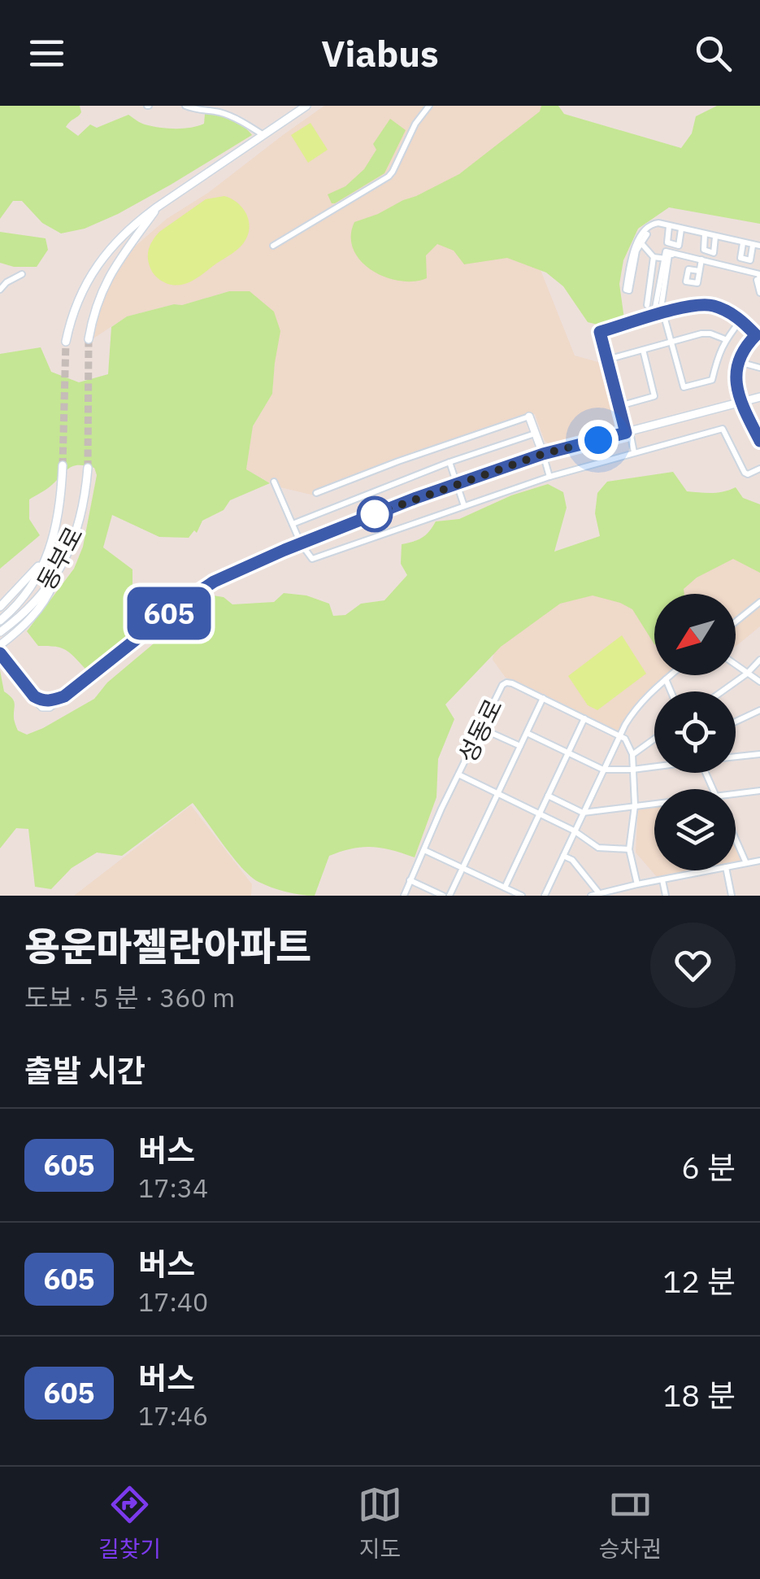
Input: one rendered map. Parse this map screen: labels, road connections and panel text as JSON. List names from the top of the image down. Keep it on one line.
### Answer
{"streets":{"main road":["동부로"],"street":["성동로"]},"lines":["bus line 605"],"north":"bottom left","page":{"header":"Viabus","on_map":"605","heading":[["용운마젤란아파트","도보 · 5 분 · 360 m"],"출발 시간"],"list":[{"mark":"605","name":"버스","note":"17:34","value":"6 분"},{"mark":"605","name":"버스","note":"17:40","value":"12 분"},{"mark":"605","name":"버스","note":"17:46","value":"18 분"}],"tabs":["길찾기","지도","승차권"]}}
